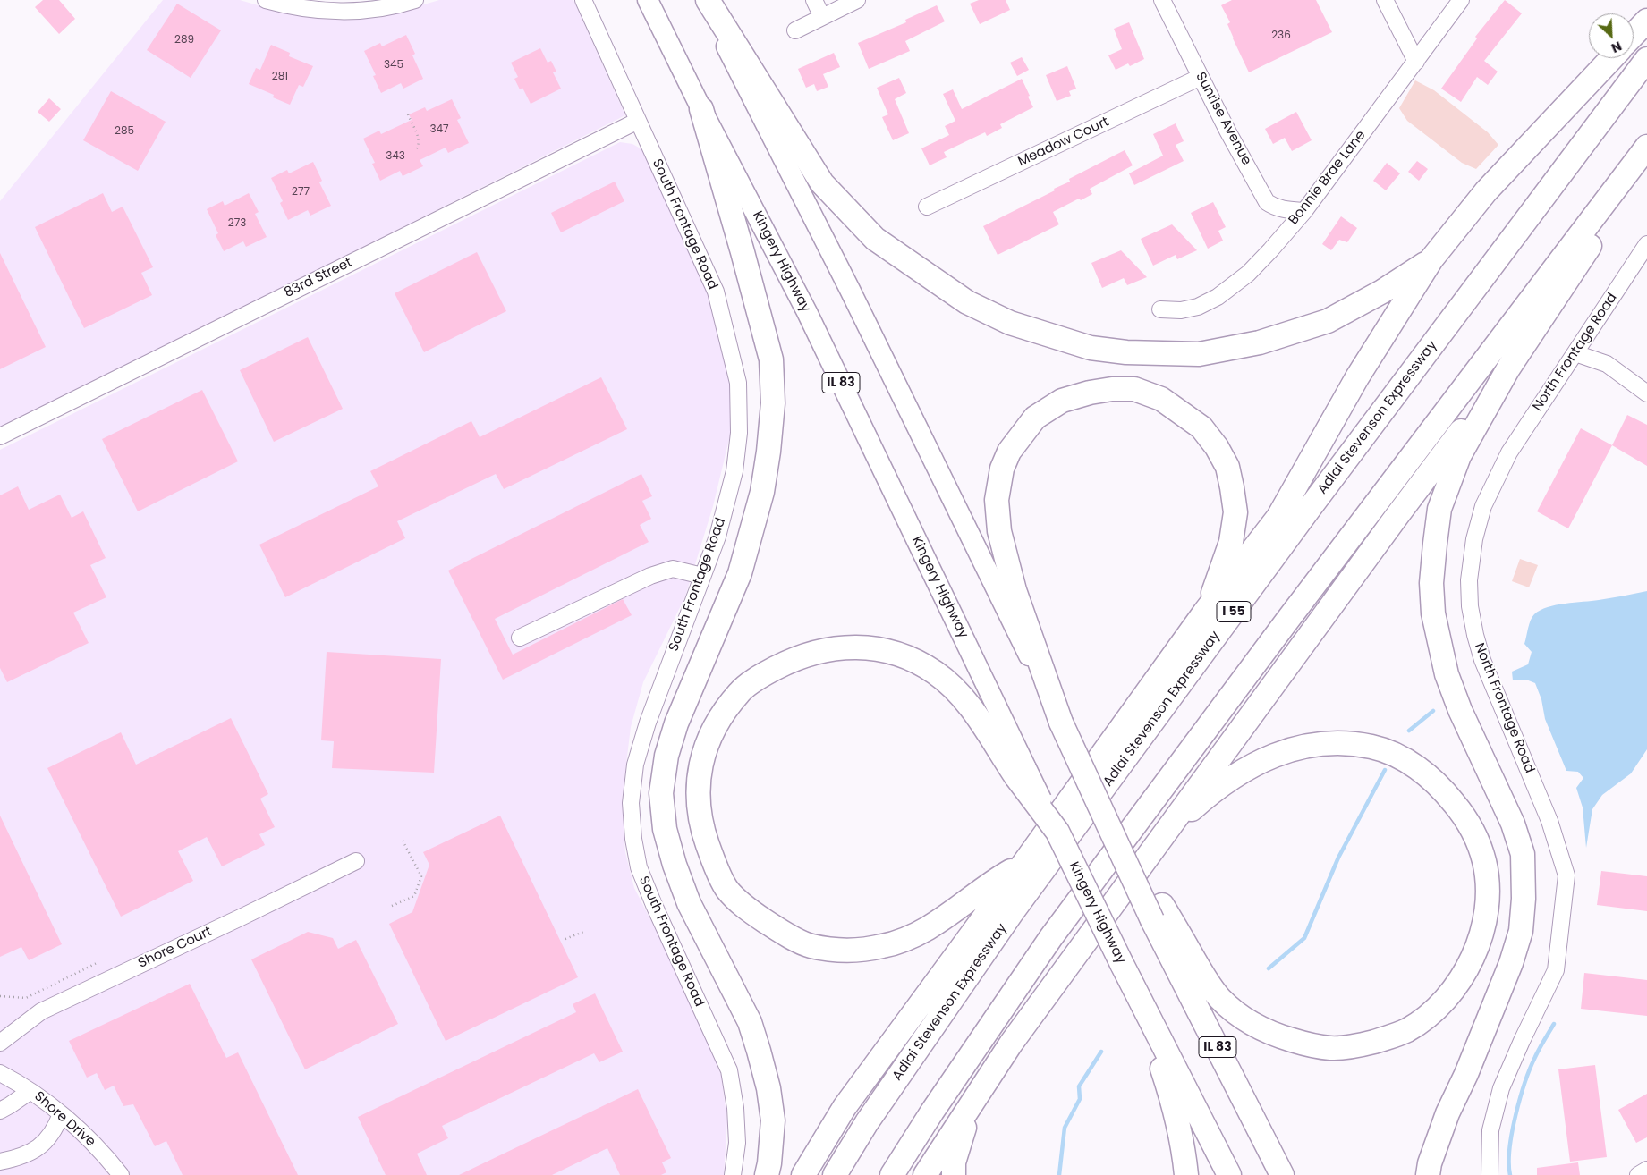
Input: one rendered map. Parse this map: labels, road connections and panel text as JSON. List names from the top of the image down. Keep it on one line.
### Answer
{"streets":{"highway":["Kingery Highway","IL 83","Adlai Stevenson Expressway","I 55"],"street":["Sunrise Avenue","Meadow Court","Bonnie Brae Lane","South Frontage Road","83rd Street","North Frontage Road","Shore Court","Shore Drive"]},"crossings":[["Sunrise Avenue","Meadow Court"],["Sunrise Avenue","Bonnie Brae Lane"],["South Frontage Road","83rd Street"]],"house_numbers":["236","289","345","281","347","285","343","277","273"],"north":"bottom right"}
